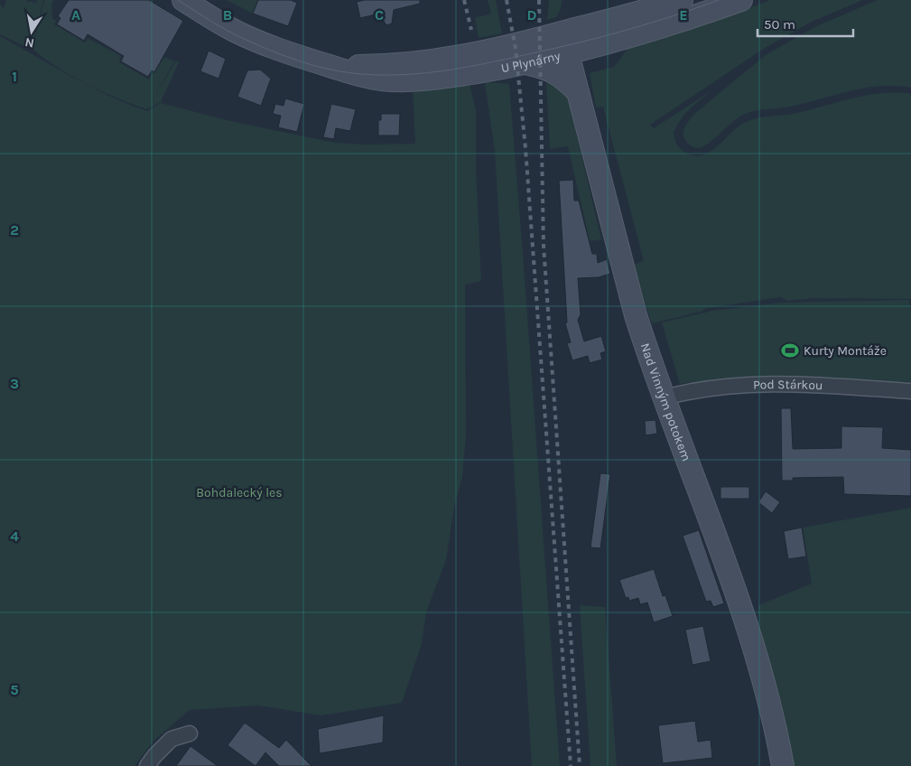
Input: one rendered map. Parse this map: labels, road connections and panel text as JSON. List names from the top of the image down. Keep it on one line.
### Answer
{"streets":{"street":["U Plynárny","Pod Stárkou","Nad Vinným potokem"]},"crossings":[["U Plynárny","Nad Vinným potokem"],["Pod Stárkou","Nad Vinným potokem"]],"parks":["Bohdalecký les"],"places":{"sports":["Kurty Montáže"]},"scale_bar":"50 m","north":"bottom","grid":{"columns":["A","B","C","D","E"],"rows":["1","2","3","4","5"]}}
